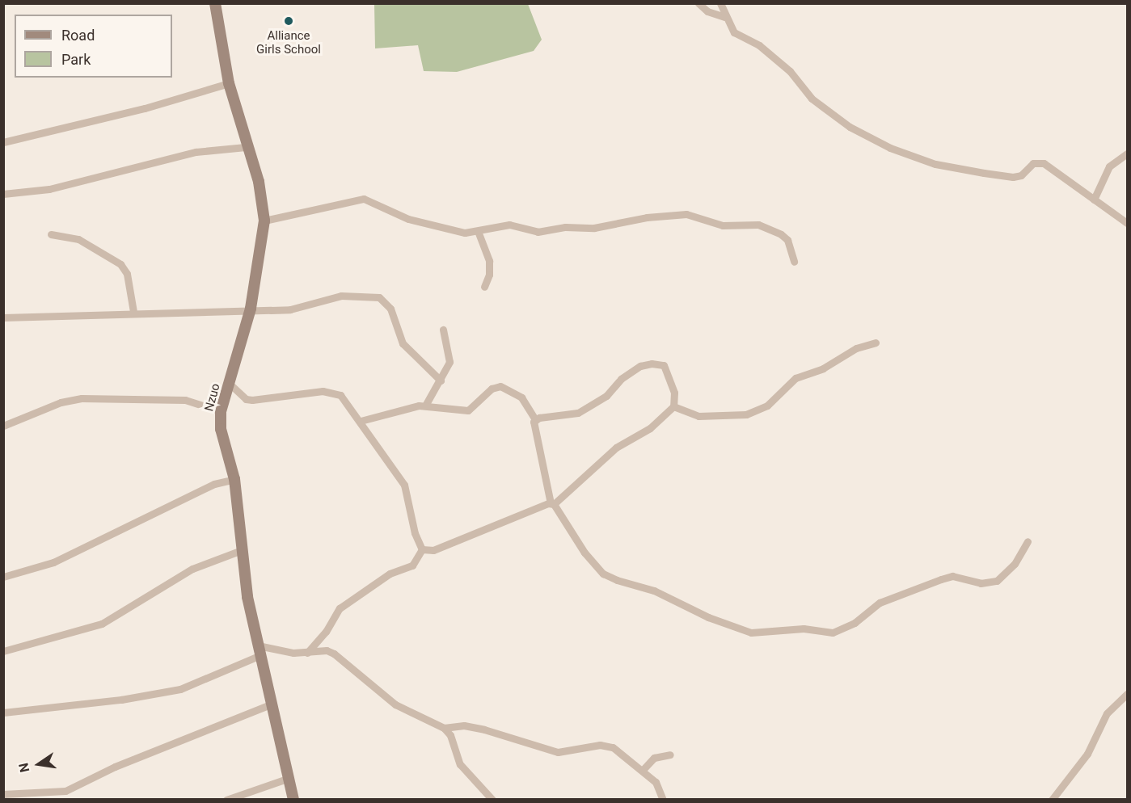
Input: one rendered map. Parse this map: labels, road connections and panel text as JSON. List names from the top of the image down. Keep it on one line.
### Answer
{"streets":{"street":["Nzuo"]},"places":["Alliance Girls School"],"legend":["Road","Park"],"north":"left"}
